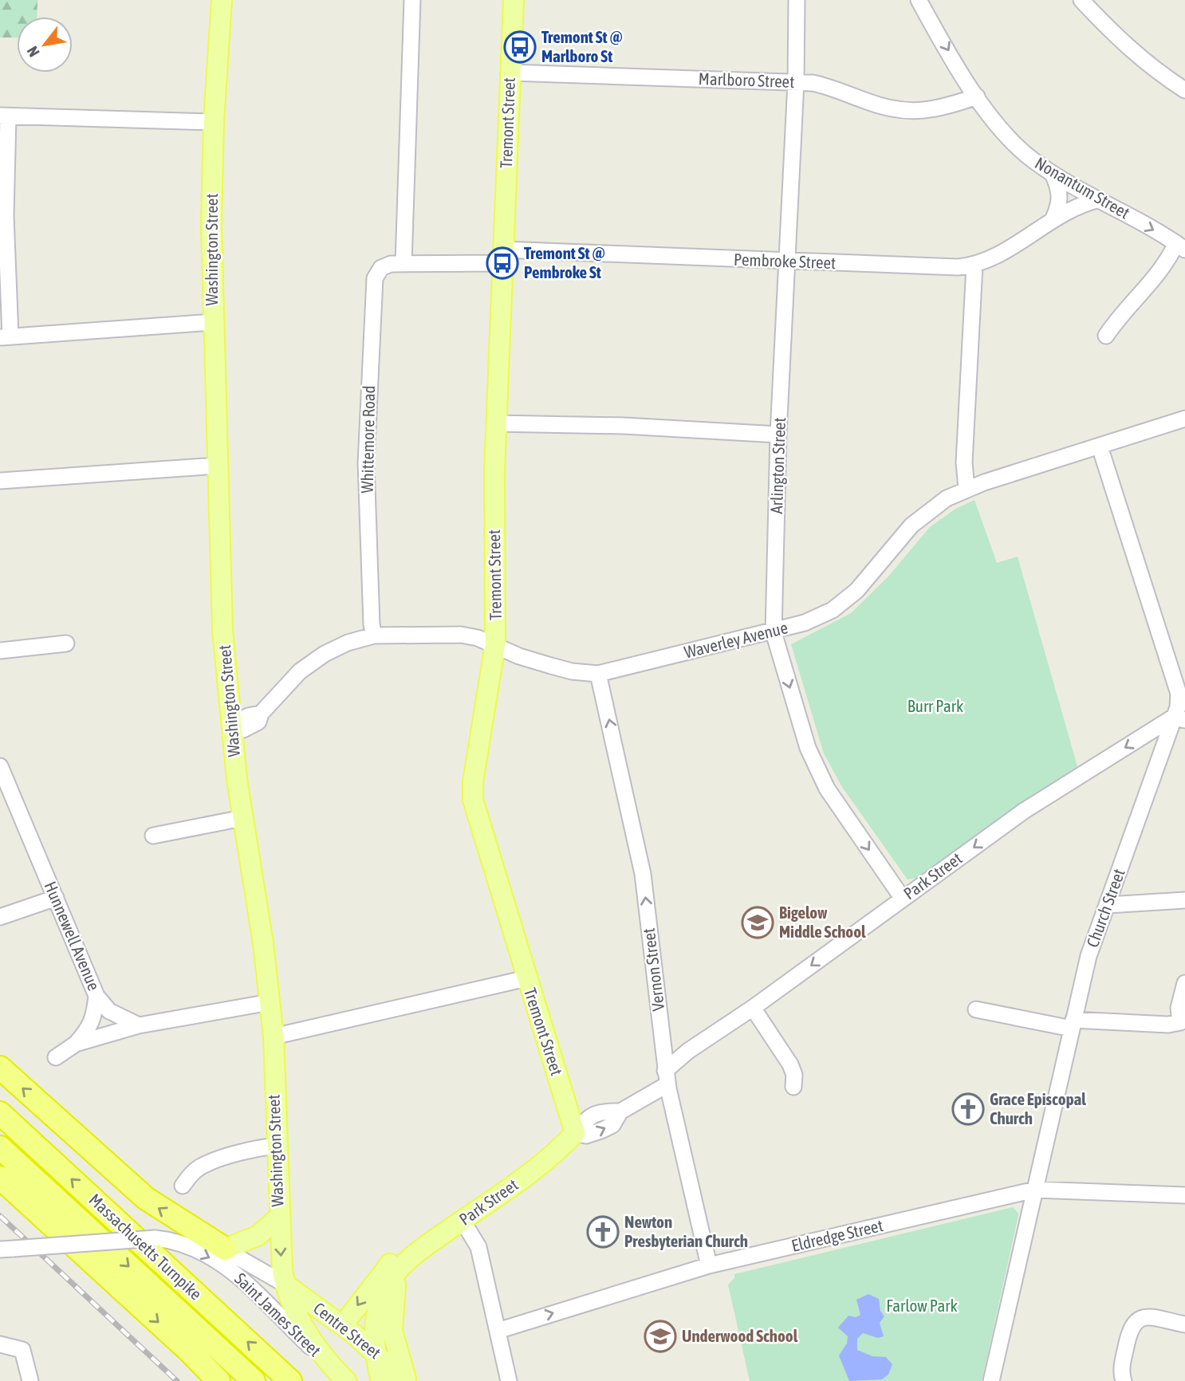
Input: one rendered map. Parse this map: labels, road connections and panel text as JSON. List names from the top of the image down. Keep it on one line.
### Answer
{"streets":{"highway":["Massachusetts Turnpike"],"main road":["Tremont Street","Washington Street","Park Street","Centre Street"],"street":["Marlboro Street","Nonantum Street","Pembroke Street","Whittemore Road","Arlington Street","Waverley Avenue","Church Street","Hunnewell Avenue","Vernon Street","Eldredge Street","Saint James Street"]},"crossings":[["Marlboro Street","Tremont Street"],["Marlboro Street","Nonantum Street"],["Marlboro Street","Arlington Street"],["Tremont Street","Pembroke Street"],["Tremont Street","Waverley Avenue"],["Tremont Street","Park Street"],["Nonantum Street","Pembroke Street"],["Washington Street","Waverley Avenue"],["Washington Street","Saint James Street"],["Washington Street","Centre Street"],["Pembroke Street","Whittemore Road"],["Pembroke Street","Arlington Street"],["Whittemore Road","Waverley Avenue"],["Arlington Street","Waverley Avenue"],["Arlington Street","Park Street"],["Waverley Avenue","Church Street"],["Waverley Avenue","Vernon Street"],["Park Street","Church Street"],["Park Street","Vernon Street"],["Park Street","Centre Street"],["Church Street","Eldredge Street"],["Vernon Street","Eldredge Street"],["Saint James Street","Centre Street"]],"one_way":["Nonantum Street","Park Street","Vernon Street","Saint James Street"],"parks":["Burr Park","Farlow Park"],"places":{"bus stop":["Tremont St @ Marlboro St","Tremont St @ Pembroke St"],"school or university":["Bigelow Middle School","Underwood School"],"church":["Grace Episcopal Church","Newton Presbyterian Church"]},"north":"bottom left"}
